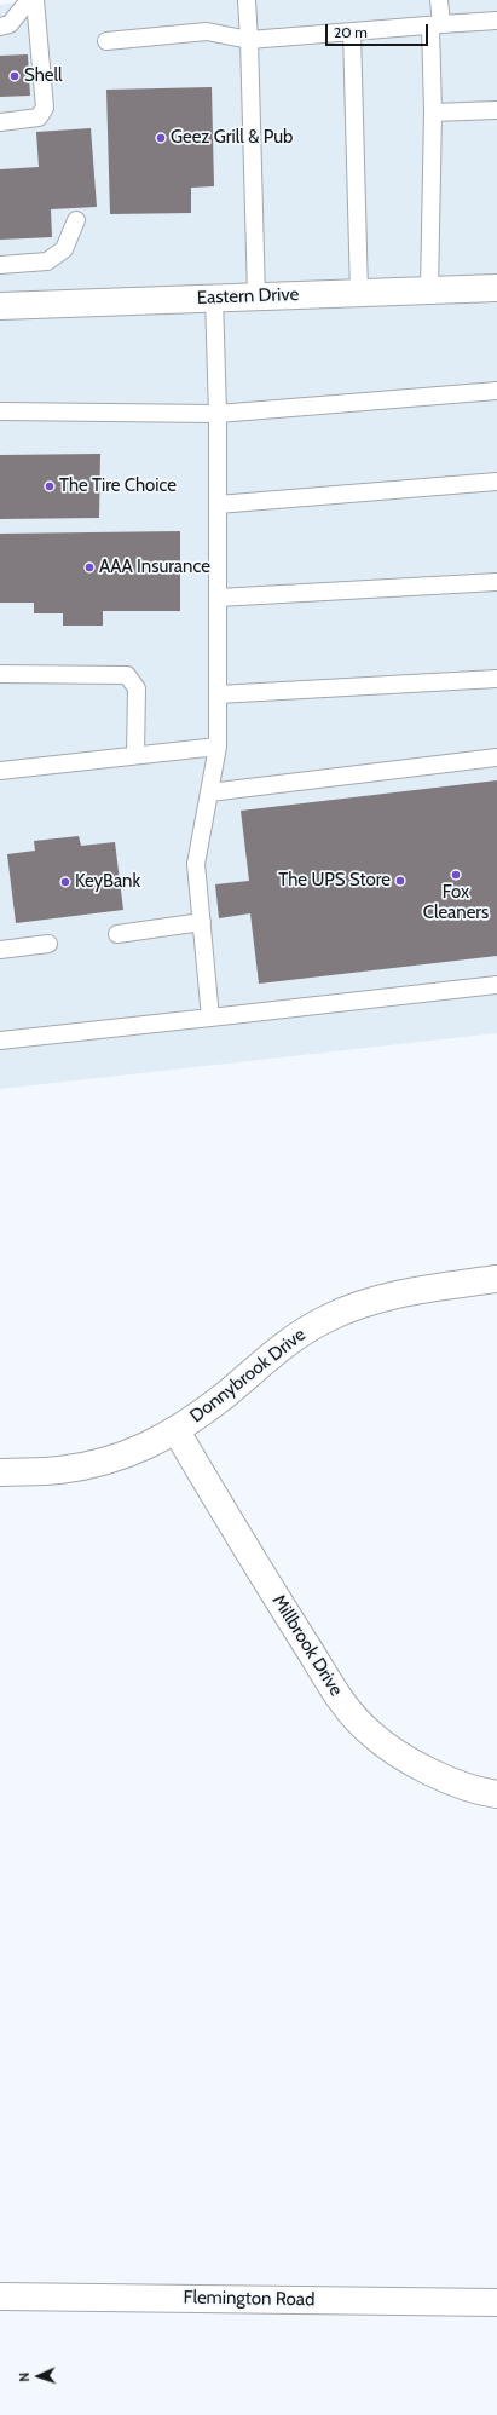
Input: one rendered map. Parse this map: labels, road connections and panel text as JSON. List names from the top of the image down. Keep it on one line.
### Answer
{"streets":{"street":["Eastern Drive","Donnybrook Drive","Millbrook Drive","Flemington Road"]},"crossings":[["Donnybrook Drive","Millbrook Drive"]],"places":["Shell","Geez Grill & Pub","The Tire Choice","AAA Insurance","Fox Cleaners","The UPS Store","KeyBank"],"scale_bar":"20 m","north":"left"}
